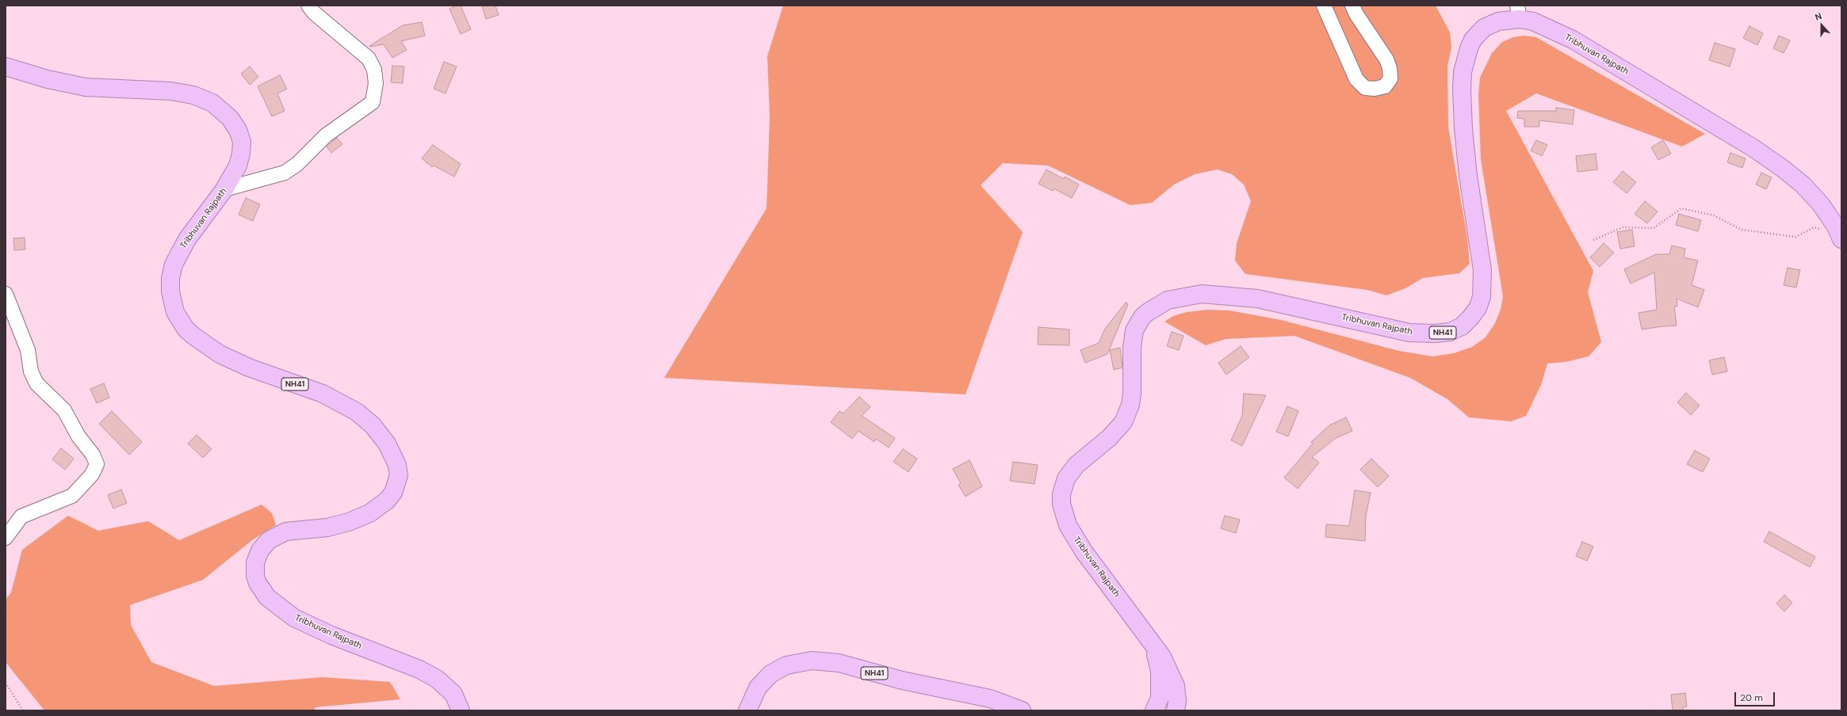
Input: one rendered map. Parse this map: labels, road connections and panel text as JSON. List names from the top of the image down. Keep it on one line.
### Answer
{"streets":{"highway":["Tribhuvan Rajpath","NH41"]},"scale_bar":"20 m","north":"top"}
